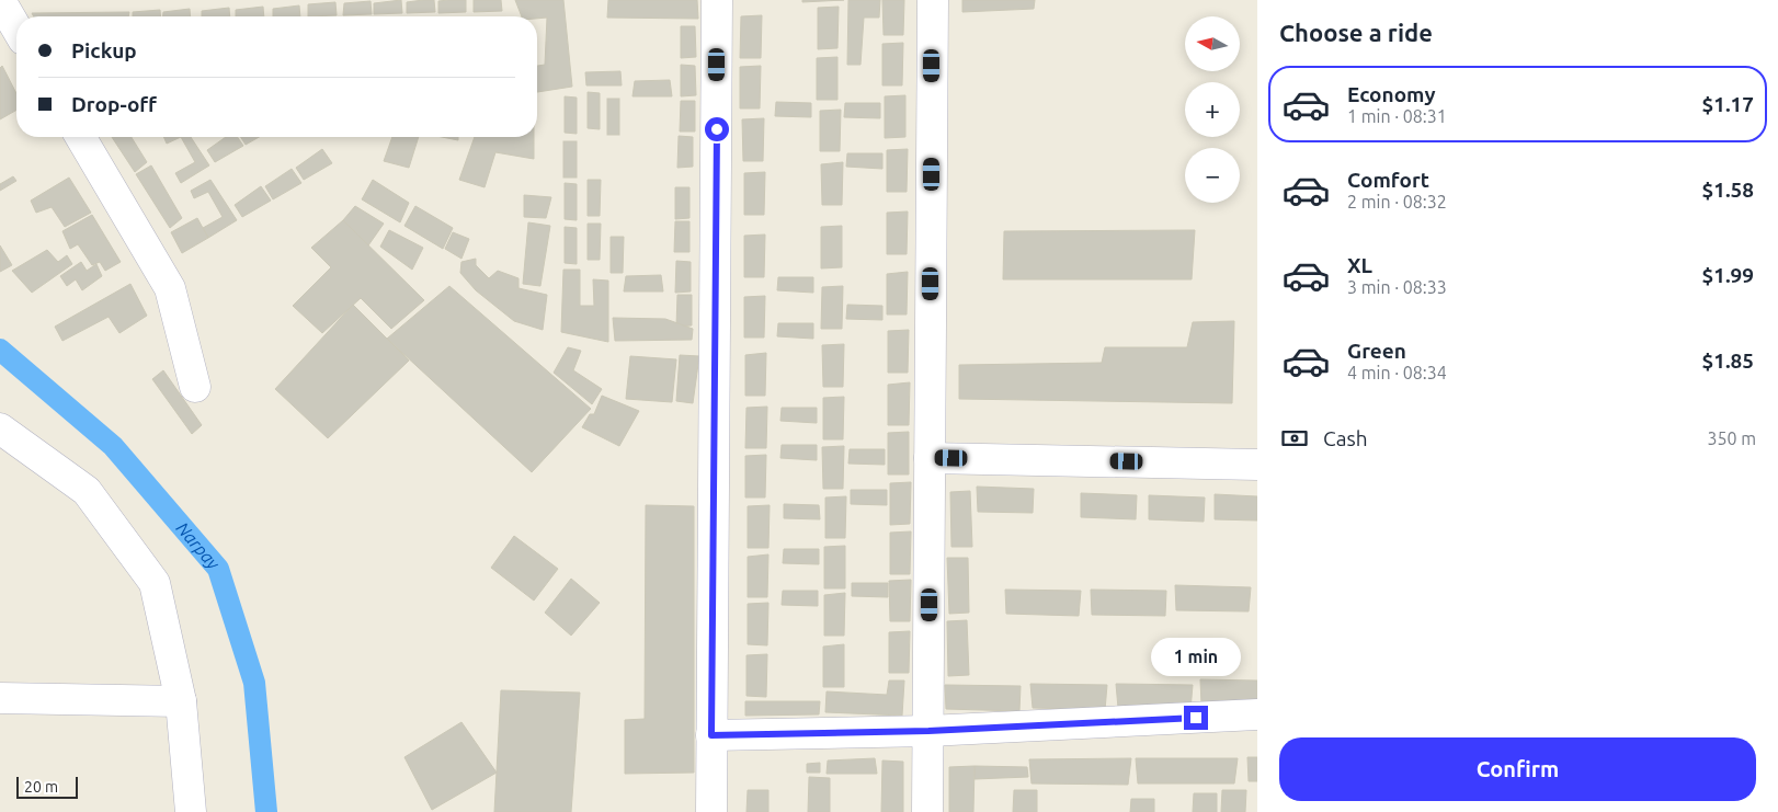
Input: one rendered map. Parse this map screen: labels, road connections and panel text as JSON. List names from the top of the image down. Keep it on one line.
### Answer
{"water":["Narpay"],"scale_bar":"20 m","north":"left","page":{"heading":"Choose a ride","map_buttons":["+","−"],"banner":["Pickup","Drop-off"],"list":[{"name":"Economy","note":"1 min · 08:31","value":"$1.17"},{"name":"Comfort","note":"2 min · 08:32","value":"$1.58"},{"name":"XL","note":"3 min · 08:33","value":"$1.99"},{"name":"Green","note":"4 min · 08:34","value":"$1.85"}],"pay":["Cash","350 m"],"bubble":"1 min","buttons":"Confirm","scale":"20 m"}}
